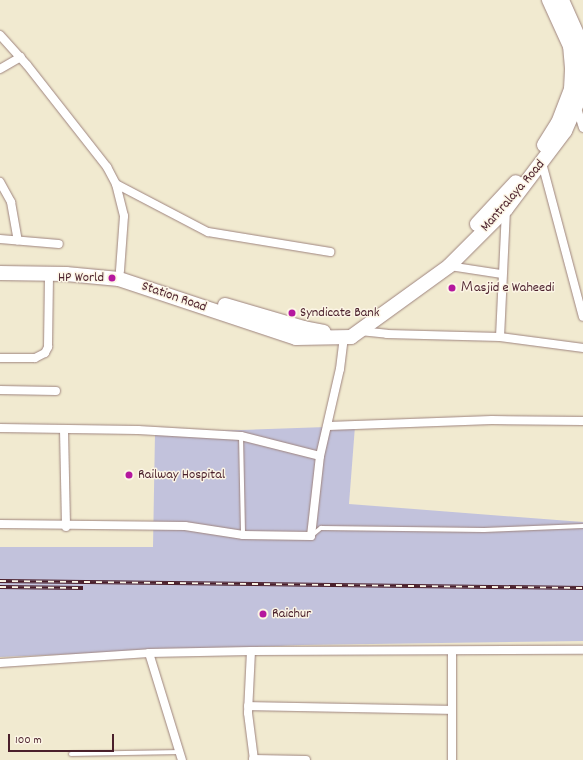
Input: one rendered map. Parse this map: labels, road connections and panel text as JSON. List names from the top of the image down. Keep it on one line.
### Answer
{"streets":{"highway":["Mantralaya Road","Station Road"]},"crossings":[["Mantralaya Road","Station Road"]],"places":["HP World","Ｍasjid e Waheedi","Syndicate Bank","Railway Hospital","Raichur"],"scale_bar":"100 m"}
